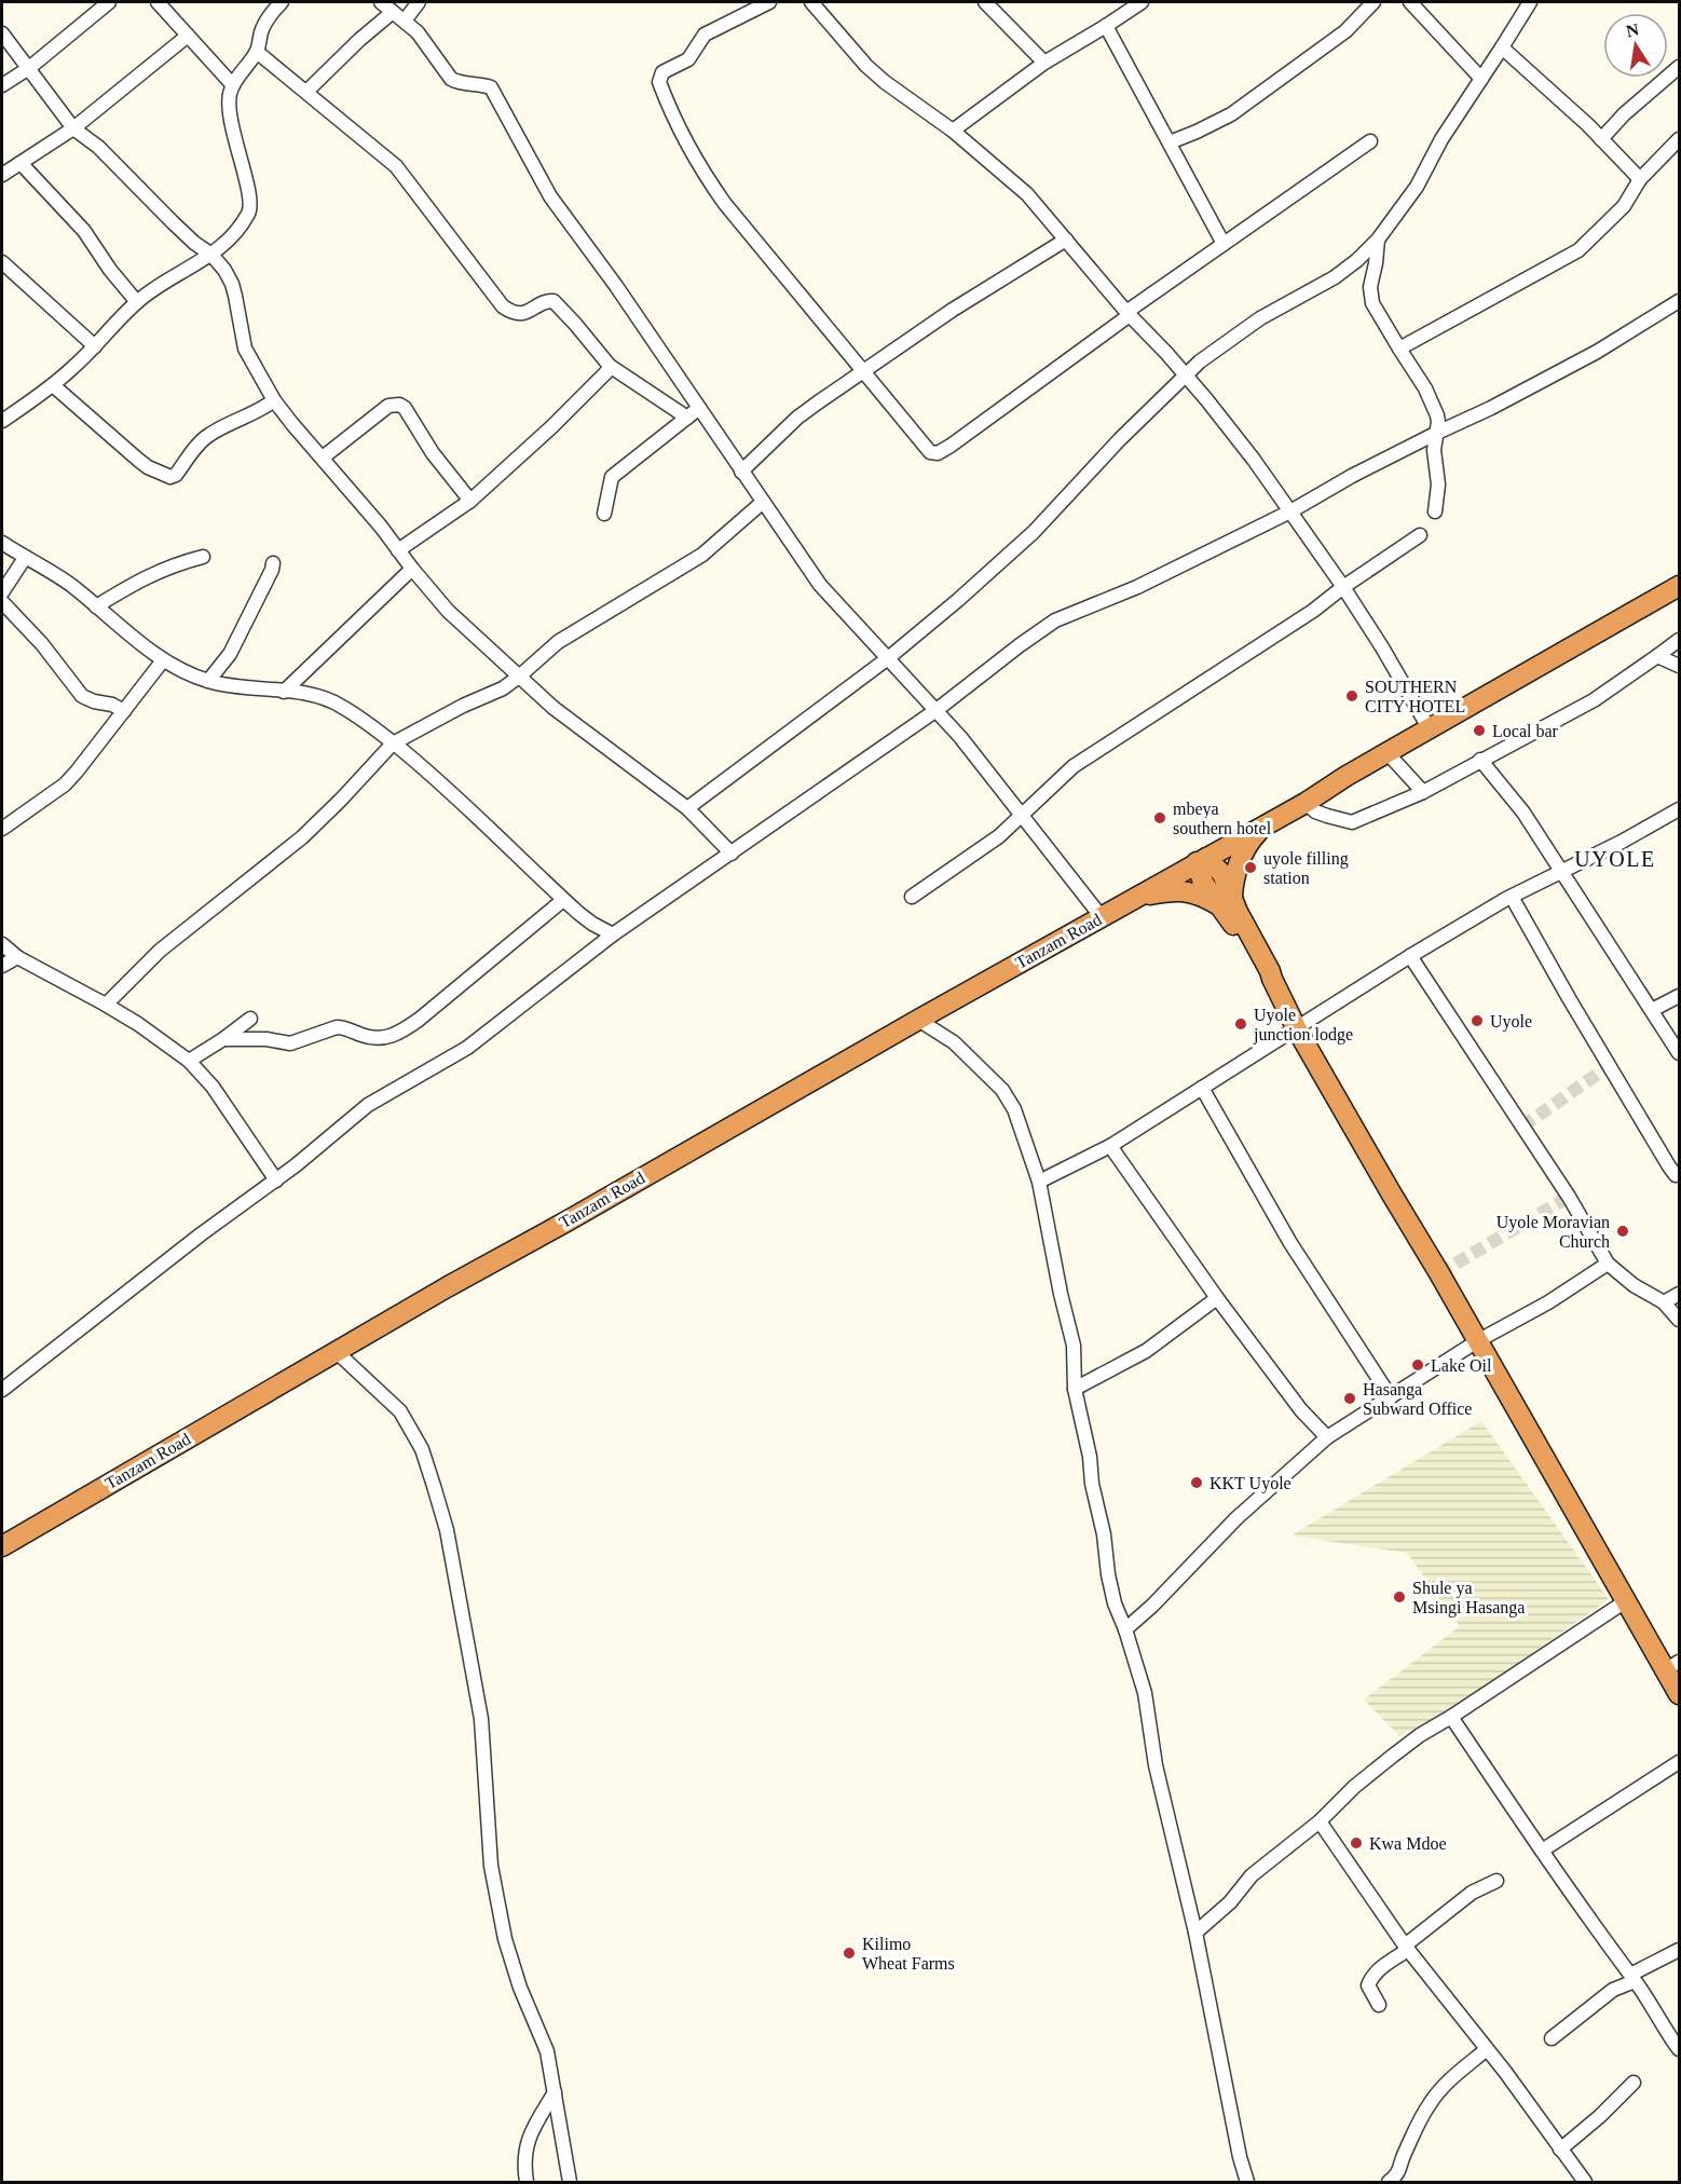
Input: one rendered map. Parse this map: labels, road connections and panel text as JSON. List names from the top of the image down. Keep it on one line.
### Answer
{"streets":{"highway":["Tanzam Road"]},"districts":["UYOLE"],"places":["SOUTHERN CITY HOTEL","Local bar","mbeya southern hotel","uyole filling station","Uyole","Uyole junction lodge","Uyole Moravian Church","Lake Oil","Hasanga Subward Office","KKT Uyole","Shule ya Msingi Hasanga","Kwa Mdoe","Kilimo Wheat Farms"],"north":"top"}
